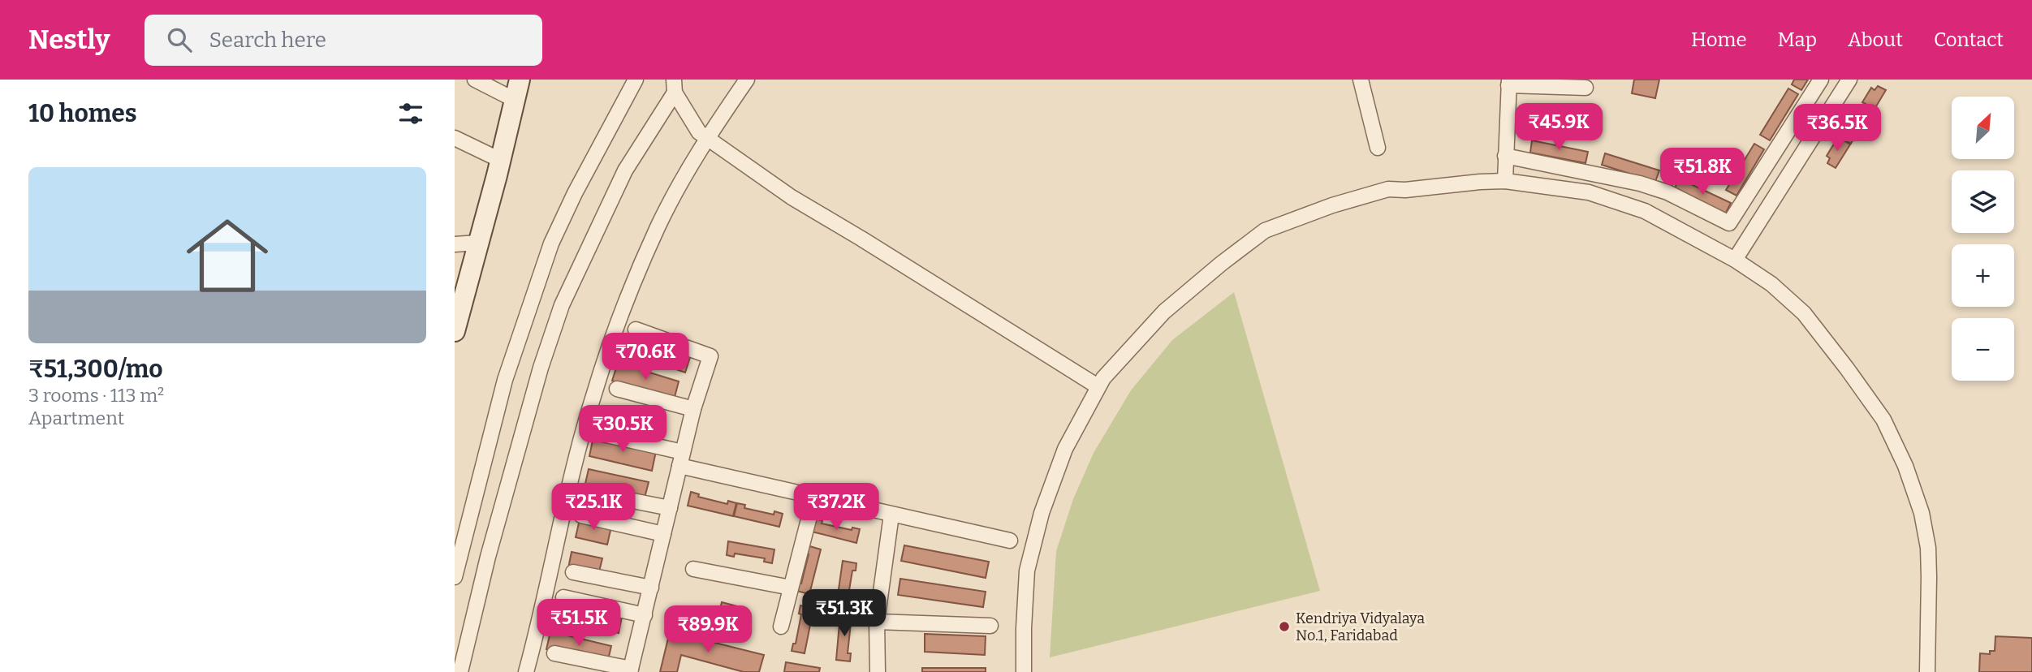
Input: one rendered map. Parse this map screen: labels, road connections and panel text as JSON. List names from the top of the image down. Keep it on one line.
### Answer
{"places":["Kendriya Vidyalaya No.1, Faridabad"],"north":"top right","page":{"header":"Nestly","search":"Search here","nav":["Home","Map","About","Contact"],"heading":"10 homes","map_buttons":["+","−"],"price":["₹45.9K","₹36.5K","₹51.8K","₹70.6K","₹30.5K","₹25.1K","₹37.2K","₹51.3K","₹51.5K","₹89.9K"],"list":[{"name":"₹51,300/mo","note":"3 rooms · 113 m² · Apartment"}]}}
